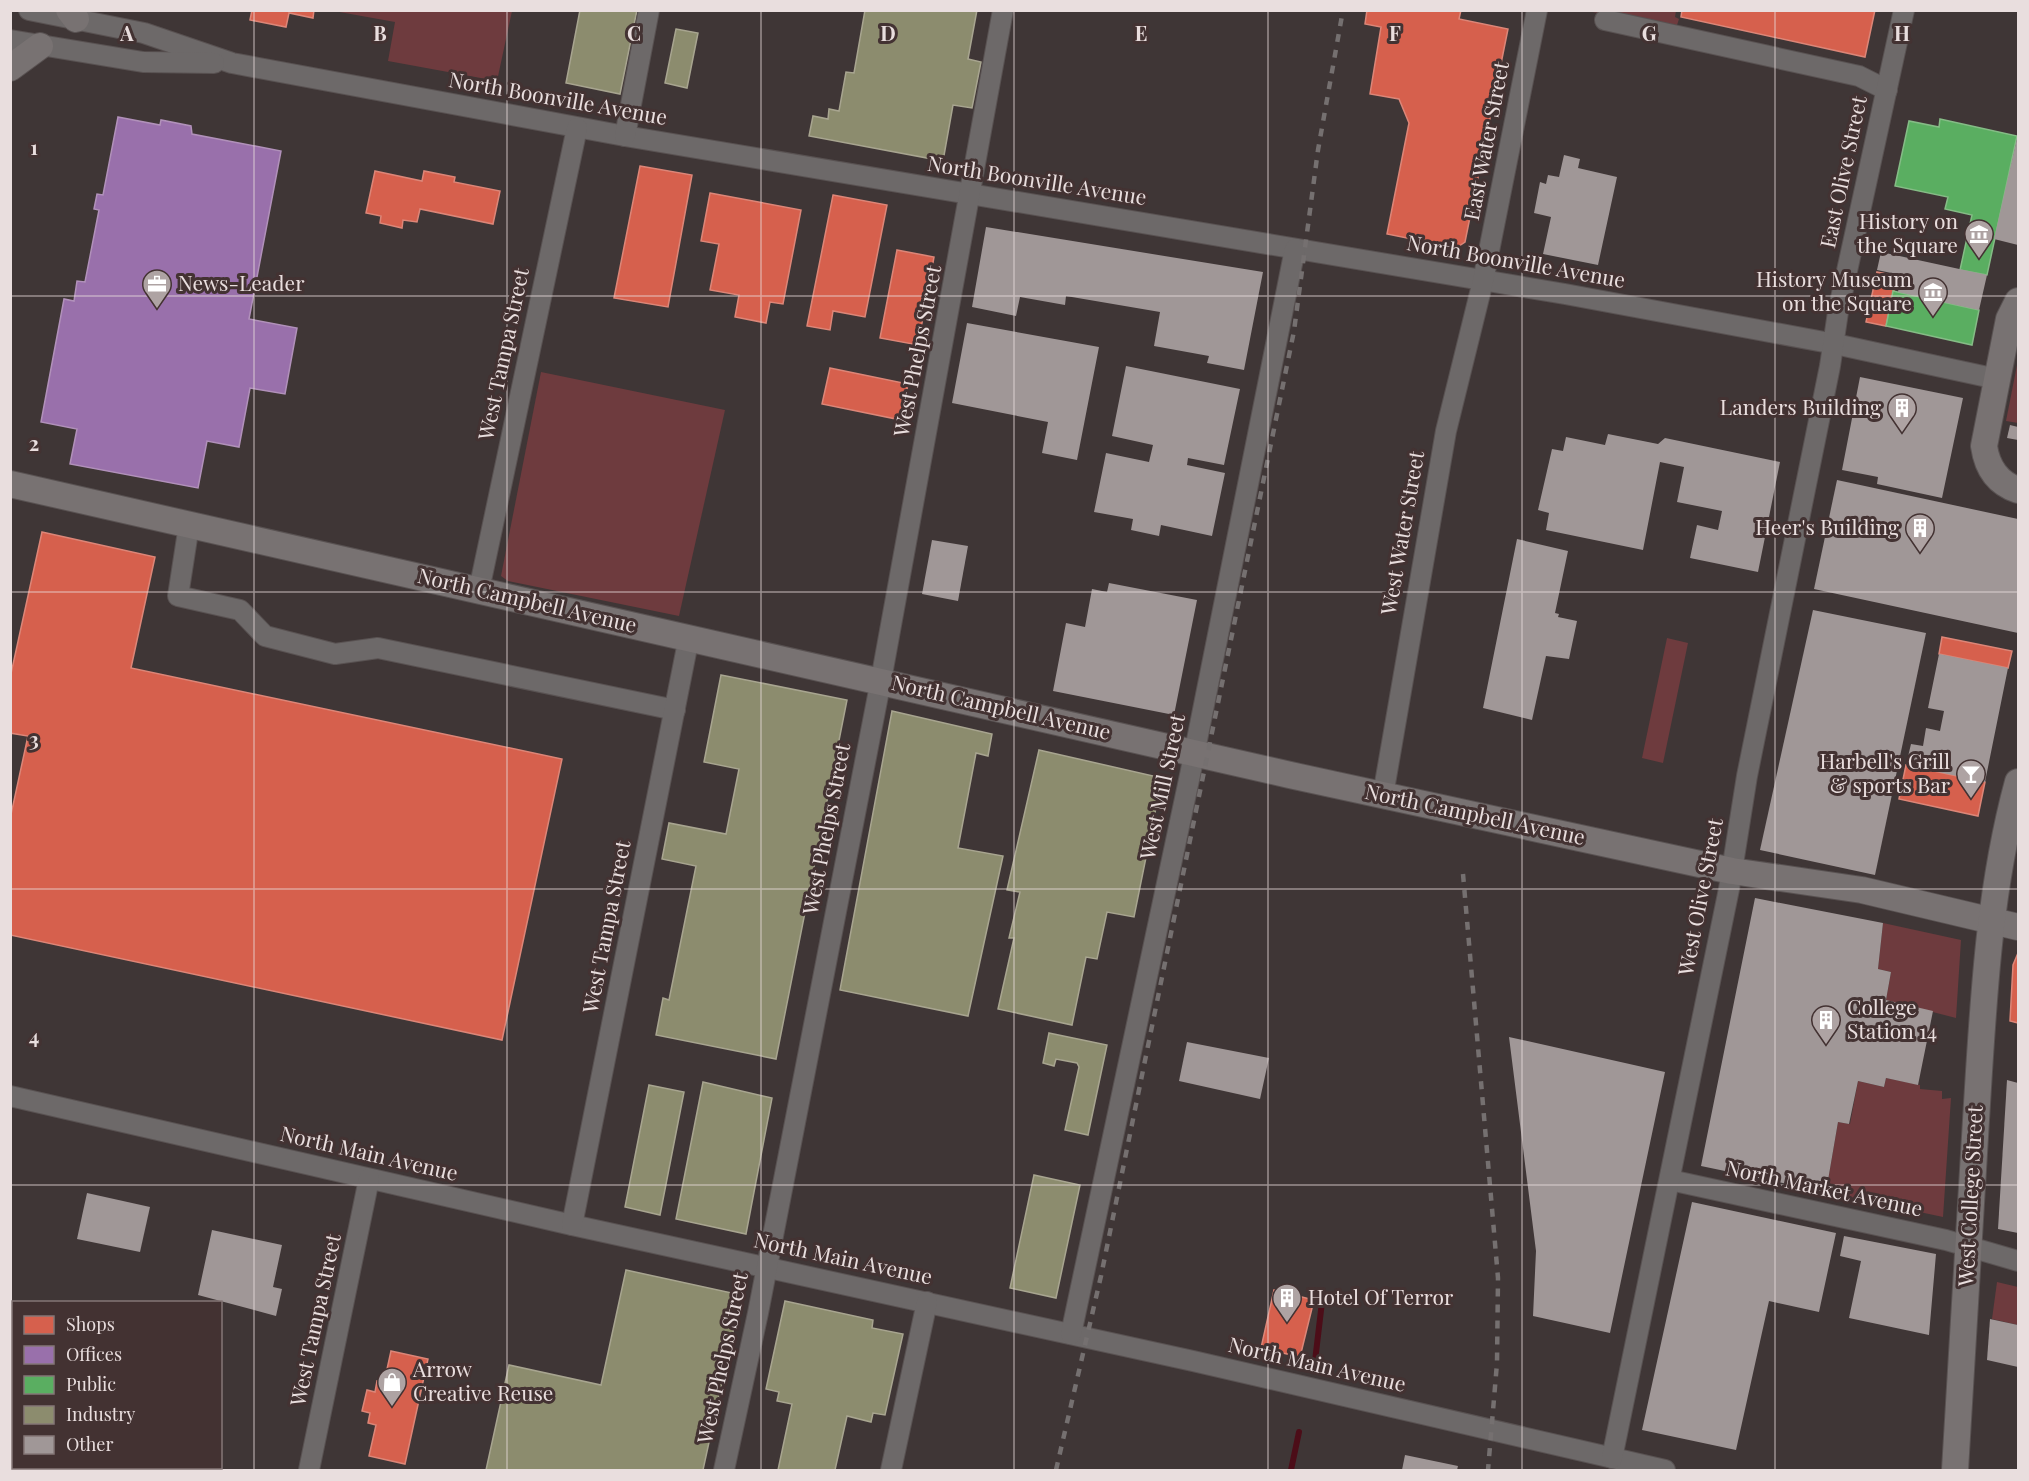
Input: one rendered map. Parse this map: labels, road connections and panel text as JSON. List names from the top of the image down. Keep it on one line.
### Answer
{"streets":{"main road":["North Campbell Avenue","West College Street"],"street":["North Boonville Avenue","East Water Street","East Olive Street","West Phelps Street","West Tampa Street","West Water Street","West Mill Street","West Olive Street","North Main Avenue","North Market Avenue"]},"crossings":[["North Boonville Avenue","East Water Street"],["North Boonville Avenue","East Olive Street"],["North Boonville Avenue","West Phelps Street"],["North Boonville Avenue","West Tampa Street"],["North Boonville Avenue","West Water Street"],["North Boonville Avenue","West Mill Street"],["North Boonville Avenue","West Olive Street"],["East Water Street","West Water Street"],["East Olive Street","West Olive Street"],["West Phelps Street","North Campbell Avenue"],["West Phelps Street","North Main Avenue"],["West Tampa Street","North Campbell Avenue"],["West Tampa Street","North Main Avenue"],["West Water Street","North Campbell Avenue"],["North Campbell Avenue","West Mill Street"],["North Campbell Avenue","West Olive Street"],["North Campbell Avenue","West College Street"],["West Mill Street","North Main Avenue"],["West Olive Street","North Main Avenue"],["West Olive Street","North Market Avenue"],["North Market Avenue","West College Street"]],"places":{"museum":["History on the Square","History Museum on the Square"],"office":["News-Leader"],"building":["Landers Building","Heer's Building","College Station 14","Hotel Of Terror"],"bar":["Harbell's Grill & sports Bar"],"shop":["Arrow Creative Reuse"]},"legend":["Shops","Offices","Public","Industry","Other"],"grid":{"columns":["A","B","C","D","E","F","G","H"],"rows":["1","2","3","4"]}}
